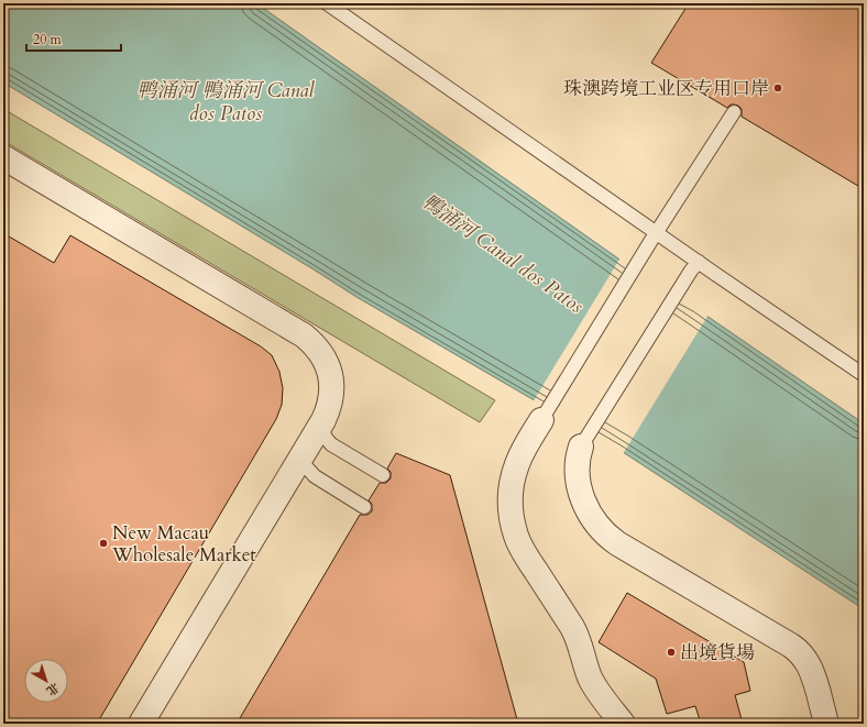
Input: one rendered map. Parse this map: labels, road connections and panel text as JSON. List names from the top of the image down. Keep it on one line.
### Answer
{"water":["鸭涌河 鴨涌河 Canal dos Patos","鴨涌河 Canal dos Patos"],"places":["珠澳跨境工业区专用口岸","New Macau Wholesale Market","出境貨場"],"scale_bar":"20 m","north":"bottom right"}
